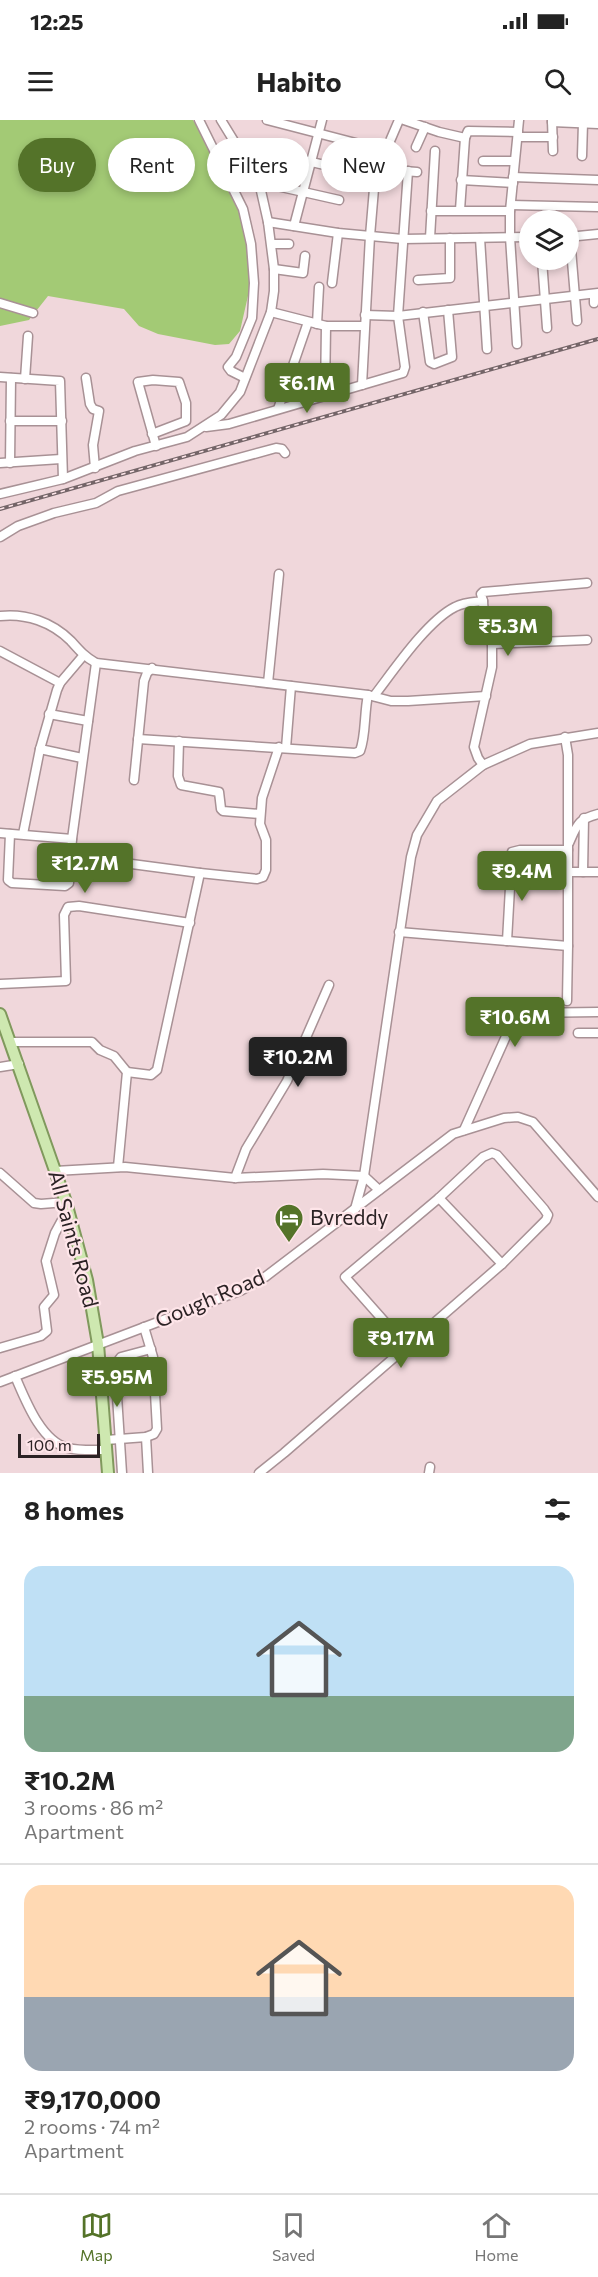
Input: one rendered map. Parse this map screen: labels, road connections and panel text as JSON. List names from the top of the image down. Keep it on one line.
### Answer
{"streets":{"main road":["All Saints Road"],"street":["Gough Road"]},"crossings":[["All Saints Road","Gough Road"]],"places":{"hotel":["Bvreddy"]},"scale_bar":"100 m","page":{"status":"12:25","header":"Habito","chip":["Buy","Rent","Filters","New"],"price":["₹6.1M","₹5.3M","₹12.7M","₹9.4M","₹10.6M","₹10.2M","₹9.17M","₹5.95M"],"scale":"100 m","heading":"8 homes","list":[{"name":"₹10.2M","note":"3 rooms · 86 m² · Apartment"},{"name":"₹9,170,000","note":"2 rooms · 74 m² · Apartment"}],"tabs":["Map","Saved","Home"]}}
